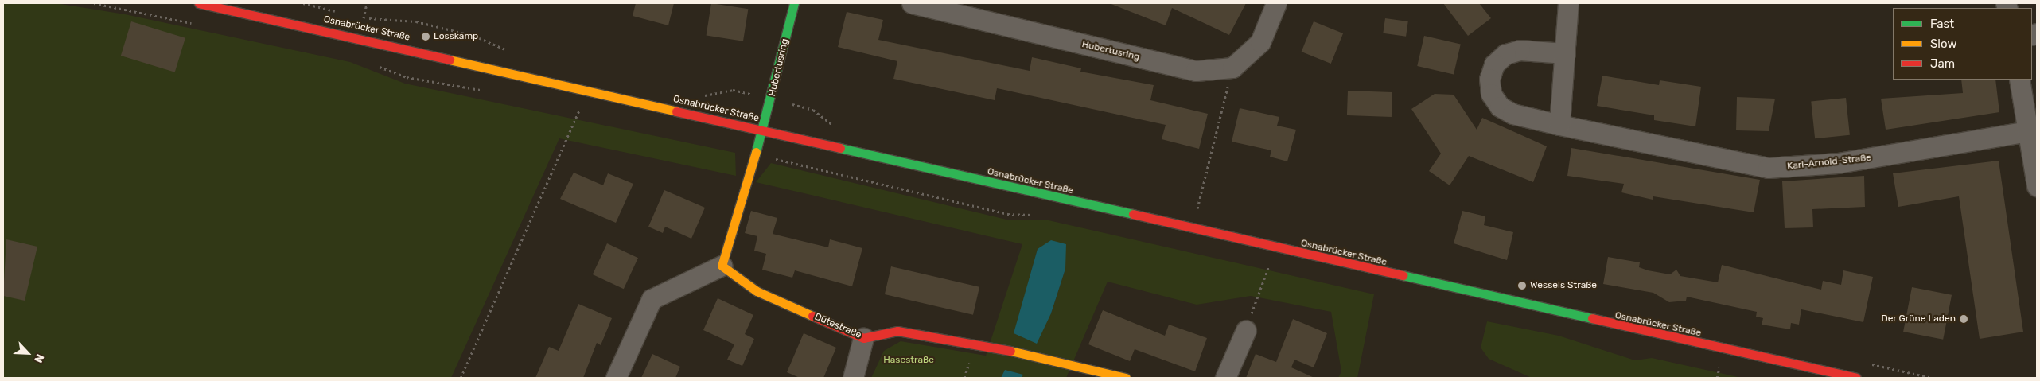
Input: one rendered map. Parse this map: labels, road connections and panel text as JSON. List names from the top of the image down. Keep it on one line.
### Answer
{"streets":{"street":["Osnabrücker Straße","Hubertusring","Karl-Arnold-Straße","Dütestraße"]},"crossings":[["Osnabrücker Straße","Hubertusring"]],"parks":["Hasestraße"],"places":["Losskamp","Wessels Straße","Der Grüne Laden"],"legend":["Fast","Slow","Jam"],"north":"bottom right"}
